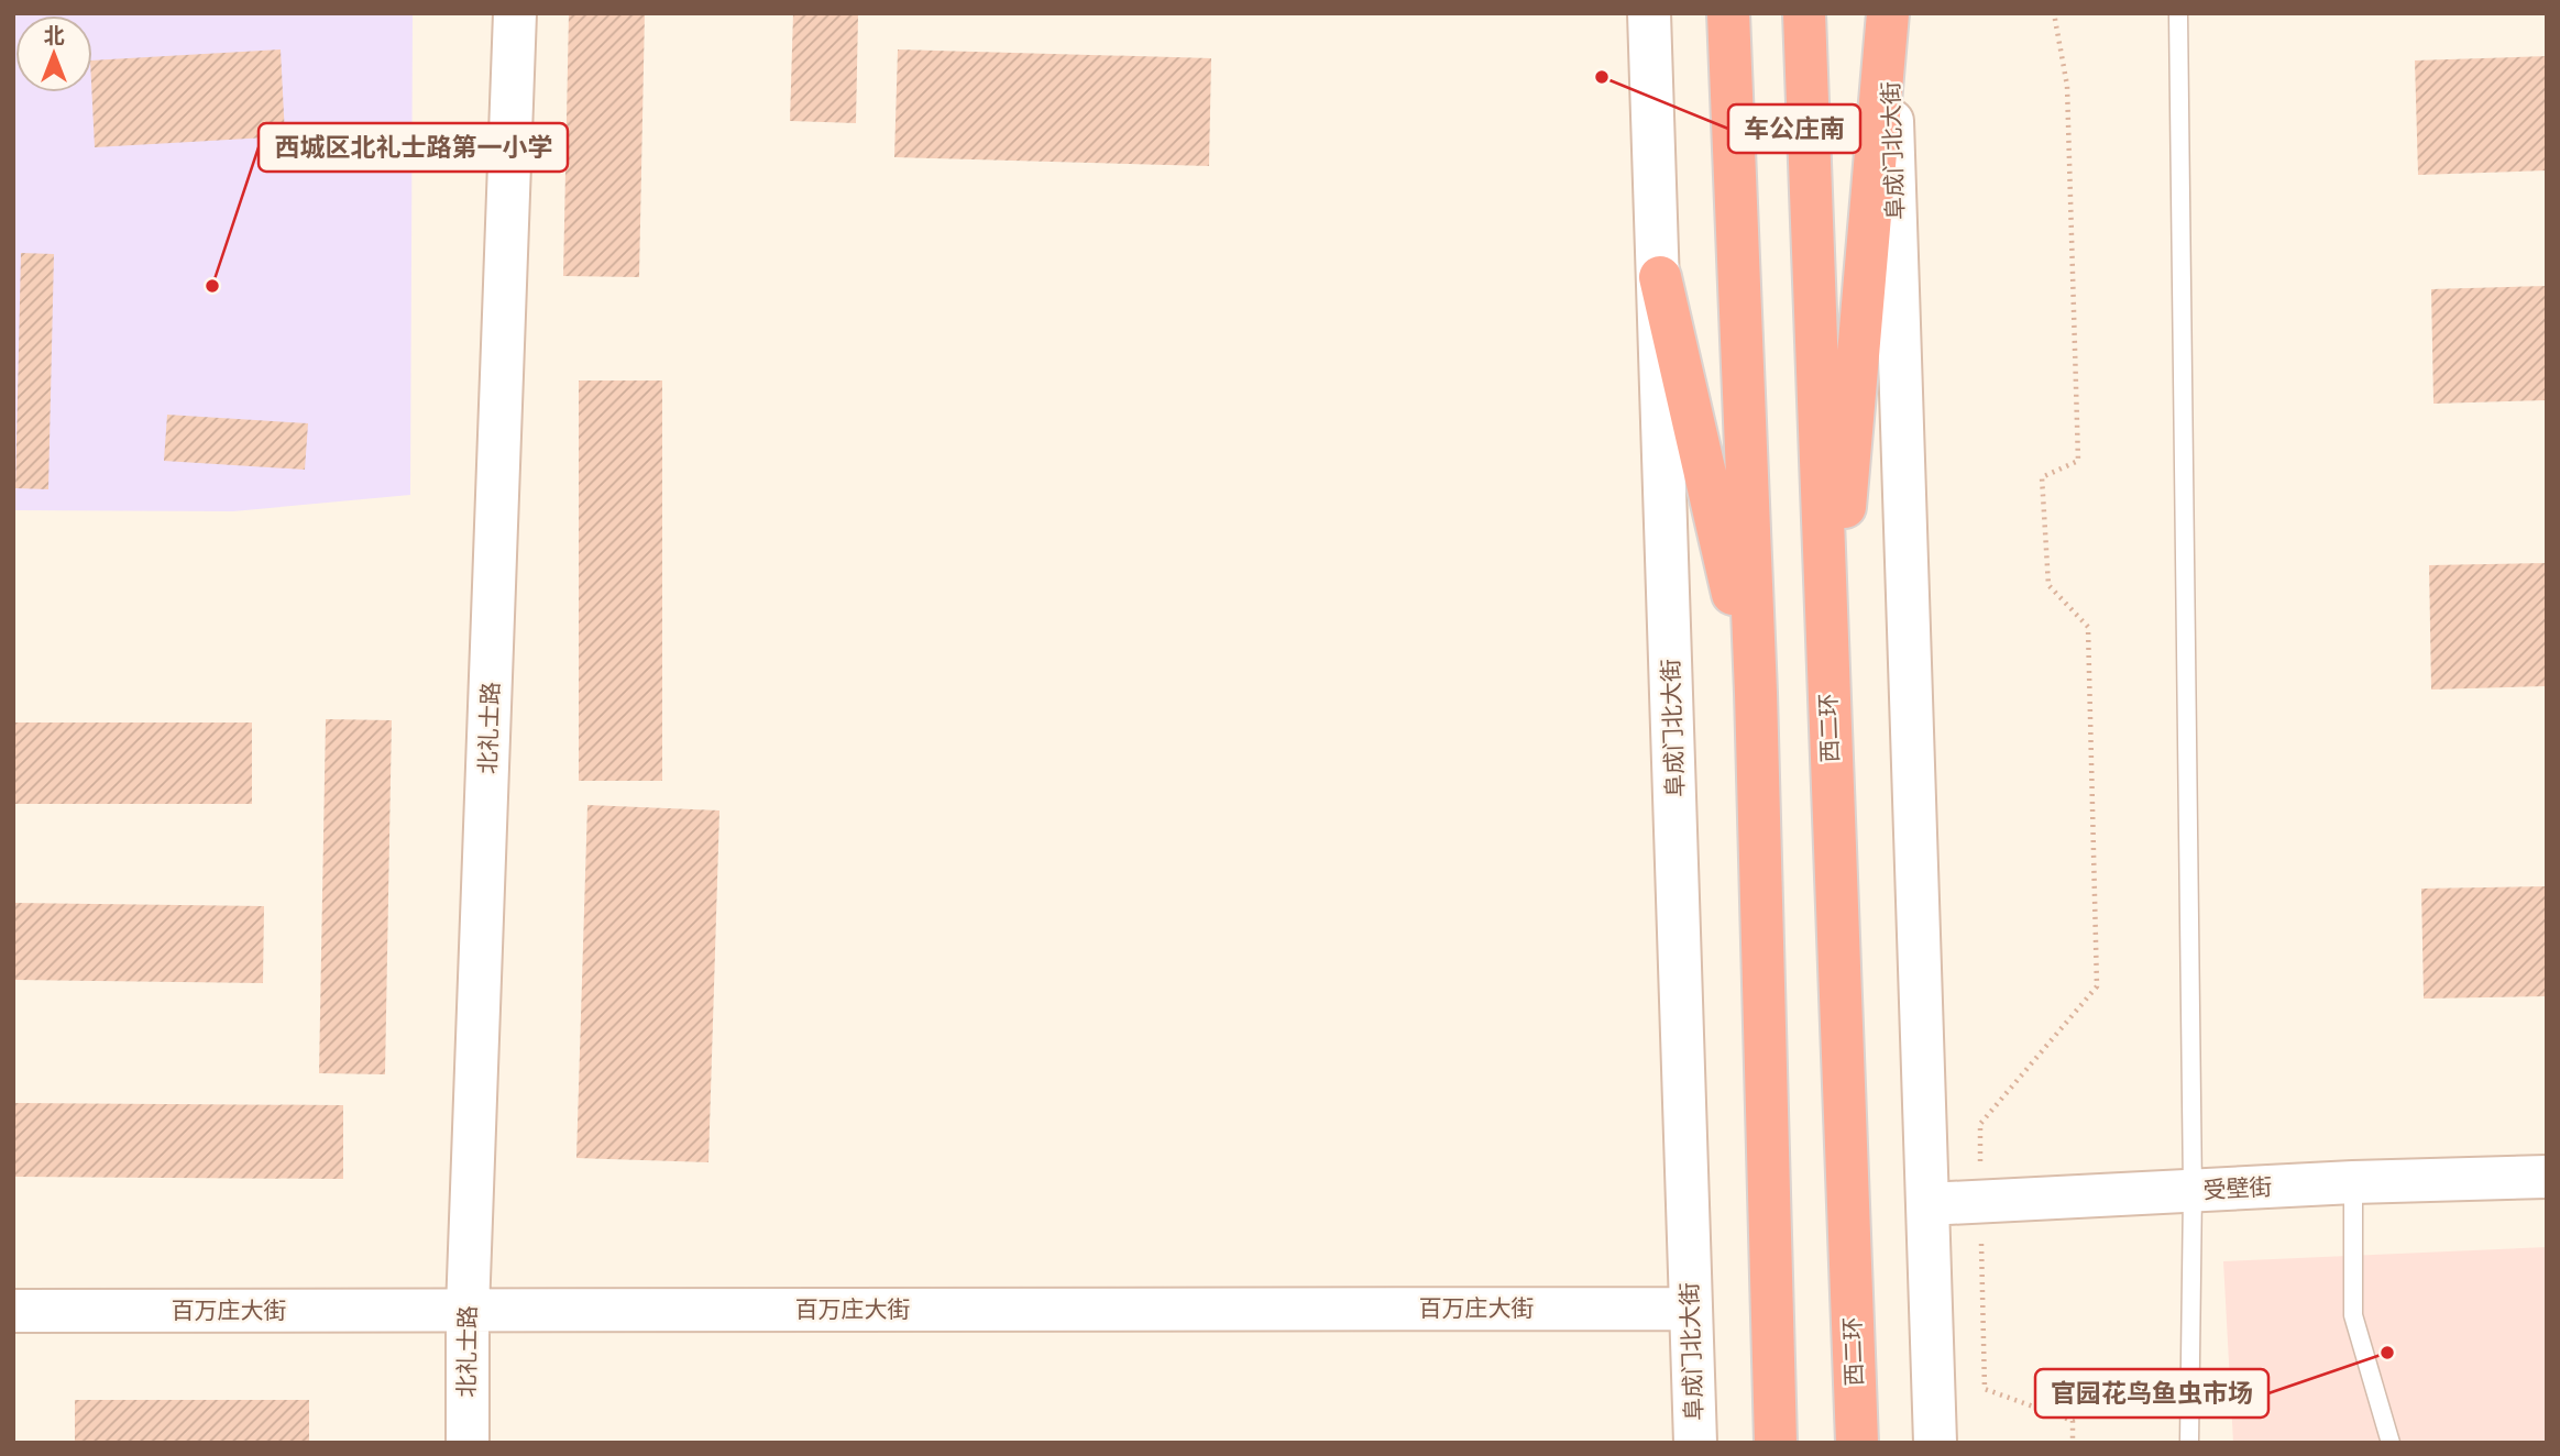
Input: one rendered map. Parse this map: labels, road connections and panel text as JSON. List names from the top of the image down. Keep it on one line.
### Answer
{"streets":{"highway":["西二环"],"street":["阜成门北大街","北礼士路","受壁街","百万庄大街"]},"crossings":[["阜成门北大街","受壁街"],["阜成门北大街","百万庄大街"],["北礼士路","百万庄大街"]],"places":["车公庄南","西城区北礼士路第一小学","官园花鸟鱼虫市场"],"north":"top"}
